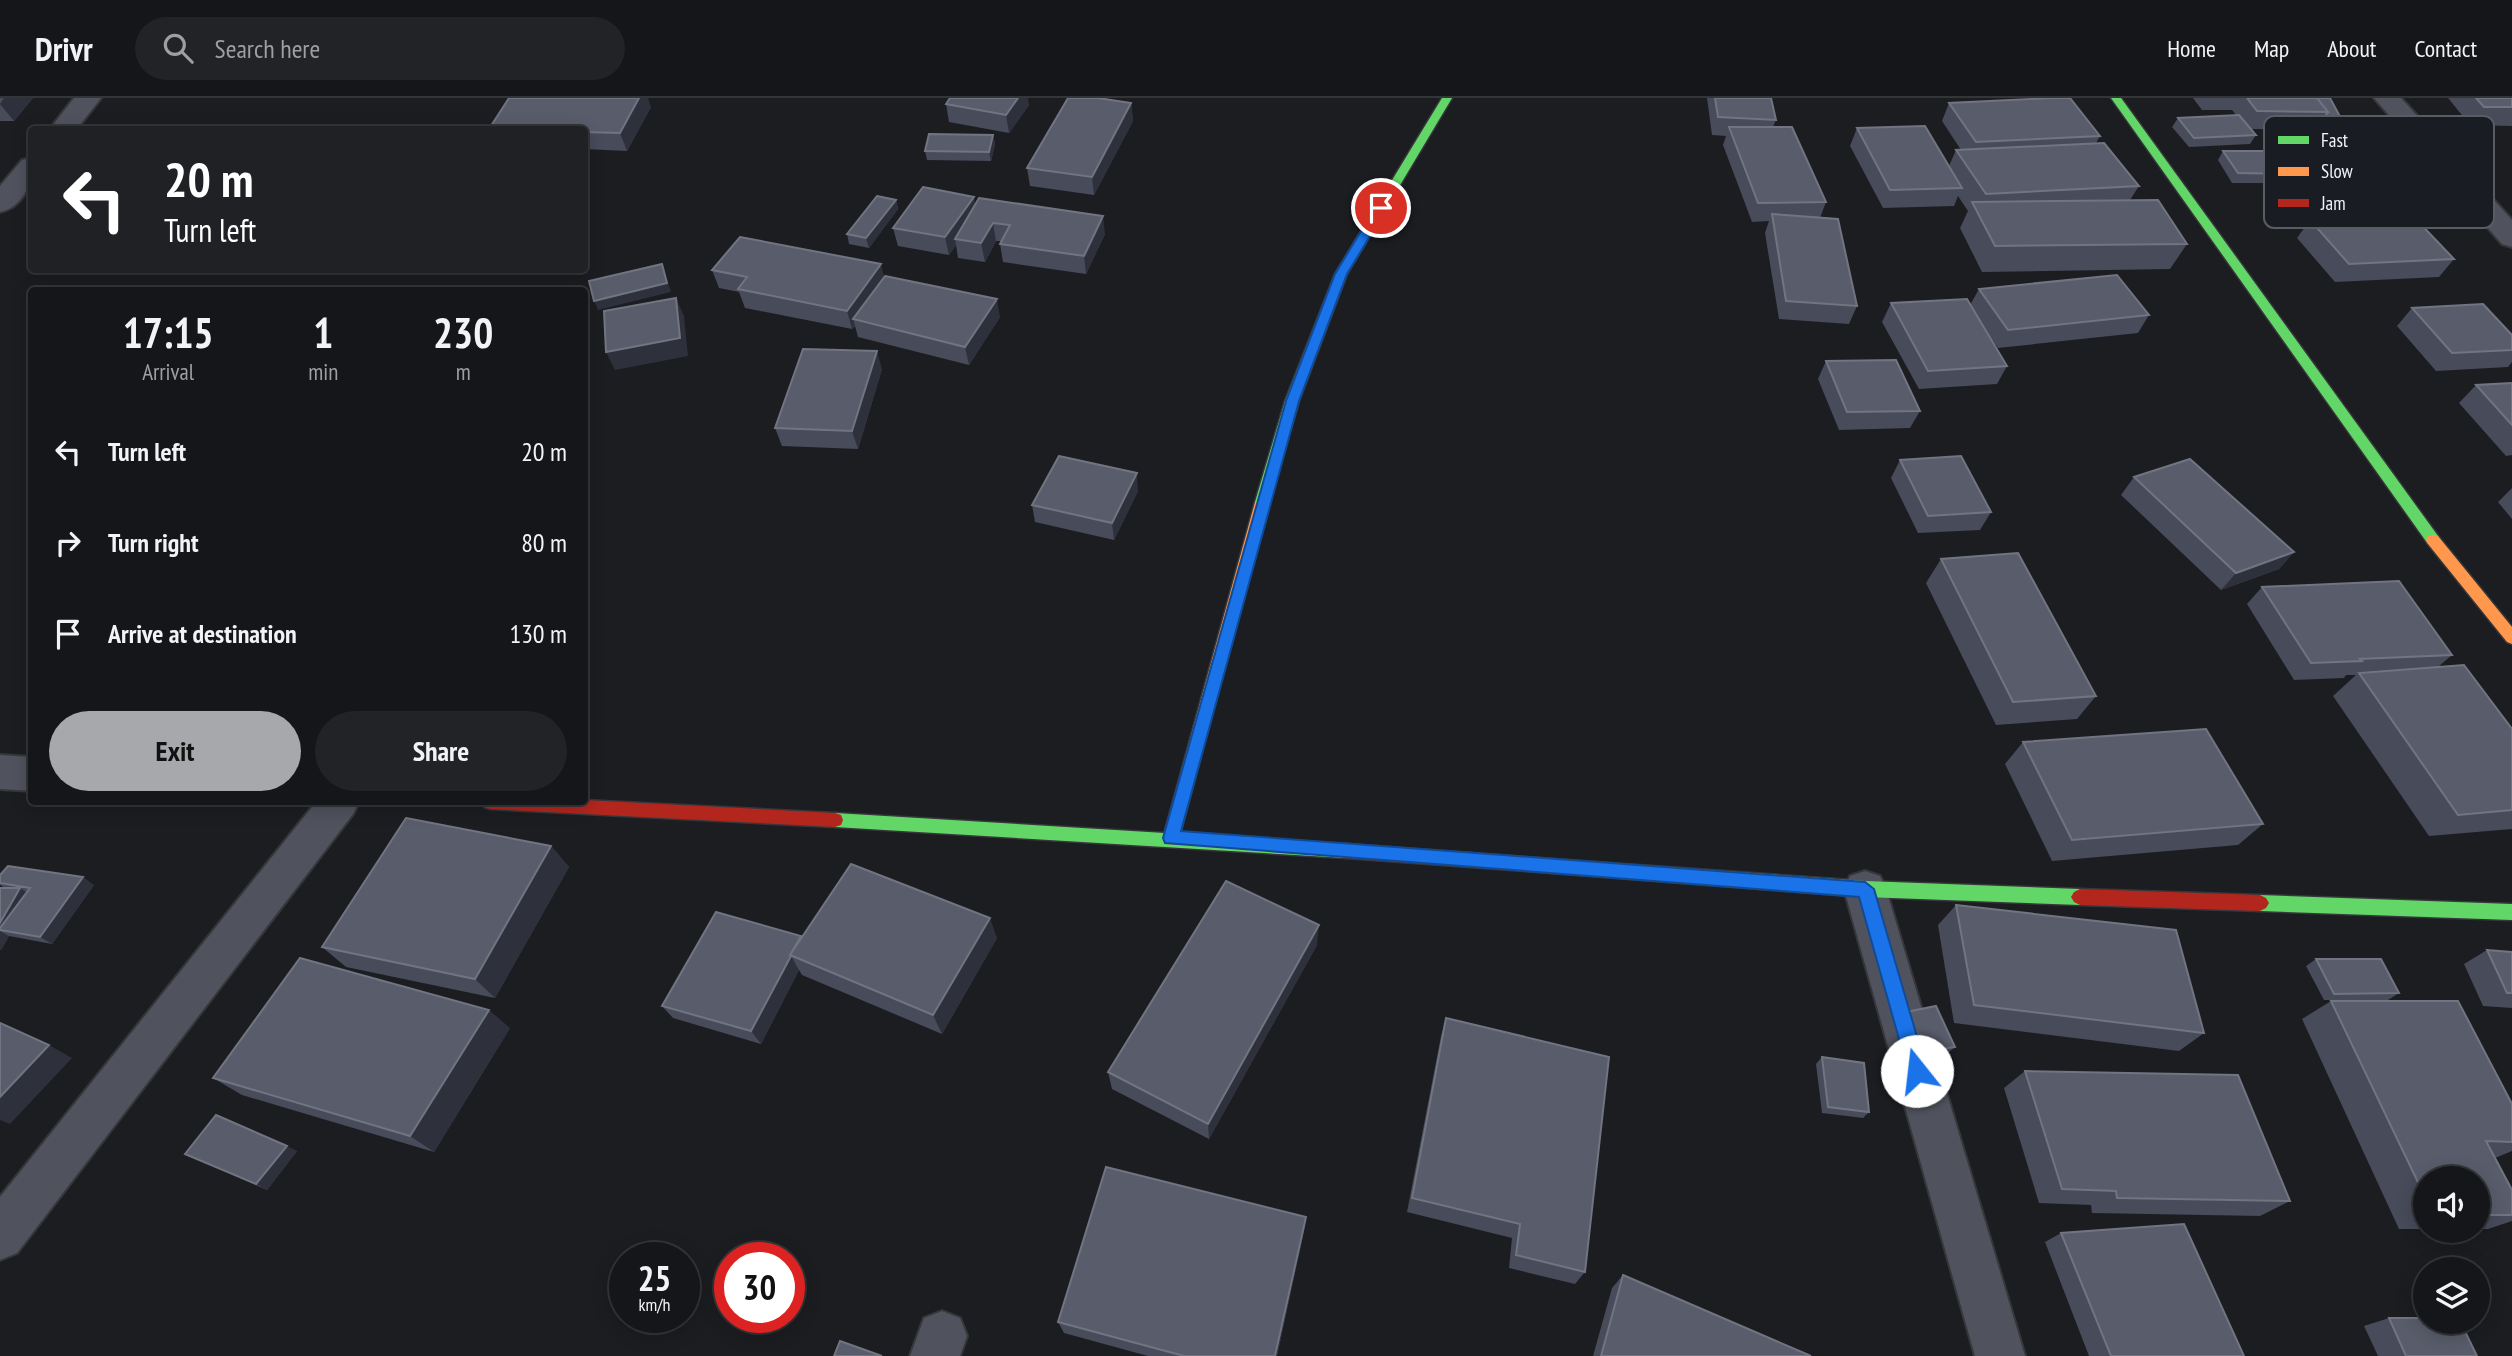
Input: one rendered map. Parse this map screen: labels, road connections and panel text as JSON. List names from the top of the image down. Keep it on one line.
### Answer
{"legend":["Fast","Slow","Jam"],"page":{"header":"Drivr","search":"Search here","nav":["Home","Map","About","Contact"],"turn":["20 m","Turn left"],"eta":["17:15","Arrival","1","min","230","m"],"list":[{"name":"Turn left","value":"20 m"},{"name":"Turn right","value":"80 m"},{"name":"Arrive at destination","value":"130 m"}],"buttons":["Exit","Share"],"speed":"25 km/h","limit":"30"}}
